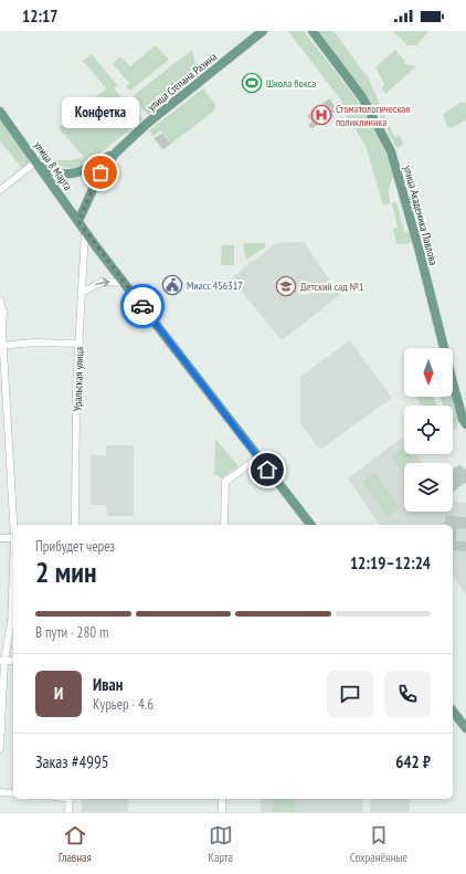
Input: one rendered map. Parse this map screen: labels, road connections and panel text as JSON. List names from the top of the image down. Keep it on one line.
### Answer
{"streets":{"main road":["улица Степана Разина","улица 8 Марта","улица Академика Павлова"],"street":["Уральская улица"]},"crossings":[["улица Степана Разина","улица 8 Марта"],["улица 8 Марта","Уральская улица"]],"places":{"sports":["Школа бокса"],"hospital":["Стоматологическая поликлиника"],"other":["Конфетка"],"public building":["Миасс 456317"],"school or university":["Детский сад №1"]},"north":"bottom","page":{"status":"12:17","bubble":"Конфетка","heading":["2 мин","Прибудет через","12:19–12:24"],"panel":["Иван","Курьер · 4.6","Заказ #4995","642 ₽"],"bar":"В пути · 280 m","round":"И","tabs":["Главная","Карта","Сохранённые"]}}
